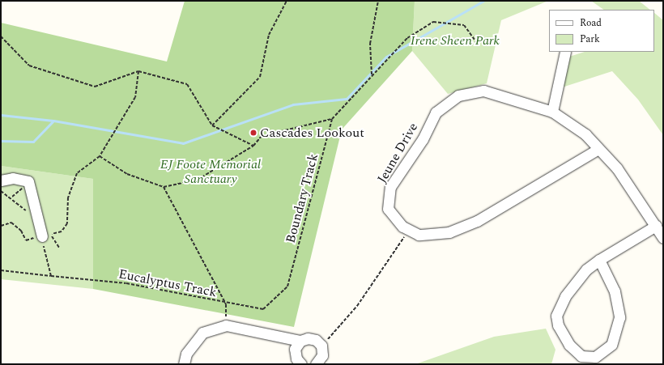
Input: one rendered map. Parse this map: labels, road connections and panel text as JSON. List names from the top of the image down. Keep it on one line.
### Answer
{"streets":{"street":["Jeune Drive"],"path":["Boundary Track","Eucalyptus Track"]},"crossings":[["Boundary Track","Eucalyptus Track"]],"parks":["Irene Sheen Park","EJ Foote Memorial Sanctuary"],"places":["Cascades Lookout"],"legend":["Road","Park"]}
